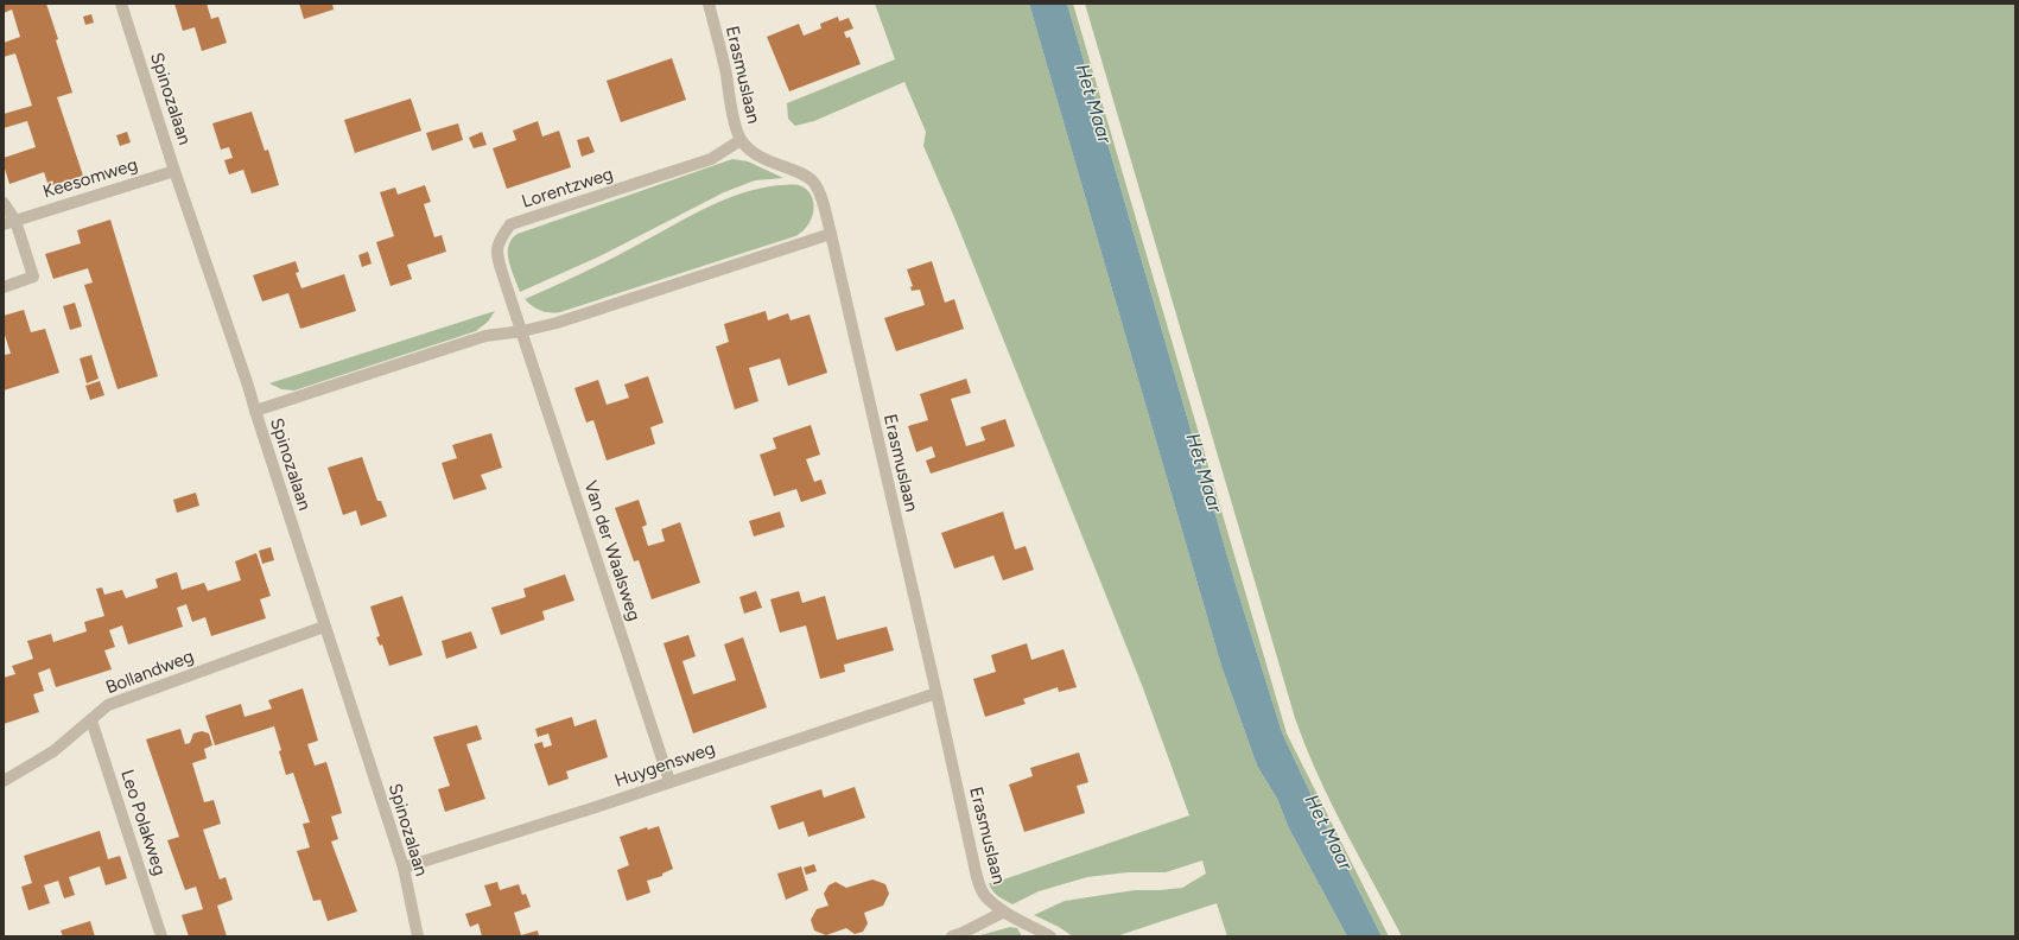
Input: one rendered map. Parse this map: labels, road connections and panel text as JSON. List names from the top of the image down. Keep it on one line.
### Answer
{"streets":{"street":["Erasmuslaan","Spinozalaan","Keesomweg","Lorentzweg","Van der Waalsweg","Bollandweg","Huygensweg","Leo Polakweg"]},"crossings":[["Erasmuslaan","Lorentzweg"],["Erasmuslaan","Huygensweg"],["Spinozalaan","Keesomweg"],["Spinozalaan","Bollandweg"],["Spinozalaan","Huygensweg"],["Lorentzweg","Van der Waalsweg"],["Van der Waalsweg","Huygensweg"],["Bollandweg","Leo Polakweg"]],"water":["Het Maar"]}
